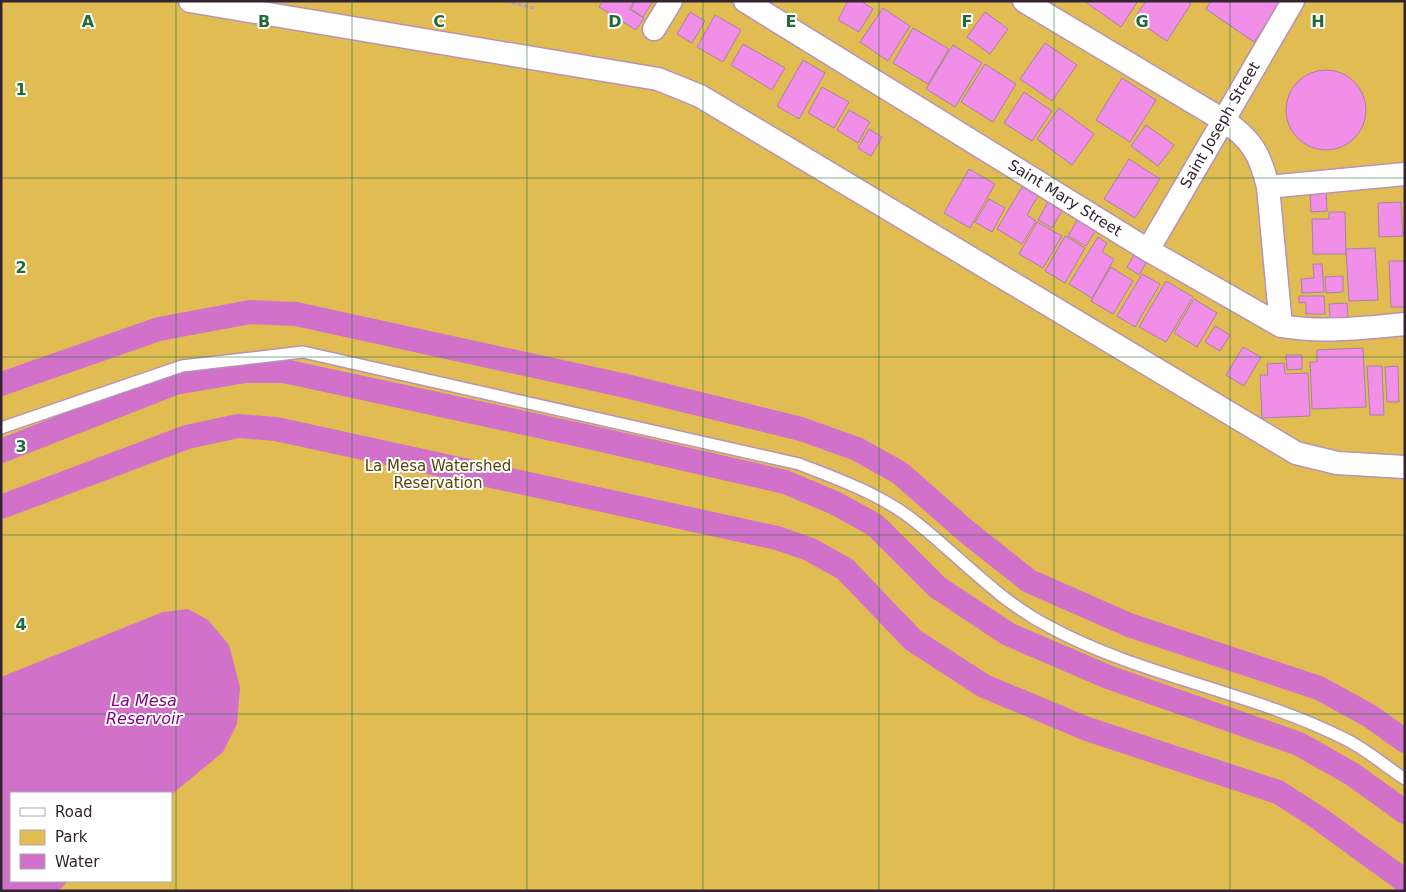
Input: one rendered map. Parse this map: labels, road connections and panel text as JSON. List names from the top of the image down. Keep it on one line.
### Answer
{"streets":{"street":["Saint Joseph Street","Saint Mary Street"]},"crossings":[["Saint Joseph Street","Saint Mary Street"]],"water":["La Mesa Reservoir"],"parks":["La Mesa Watershed Reservation"],"legend":["Road","Park","Water"],"grid":{"columns":["A","B","C","D","E","F","G","H"],"rows":["1","2","3","4"]}}
